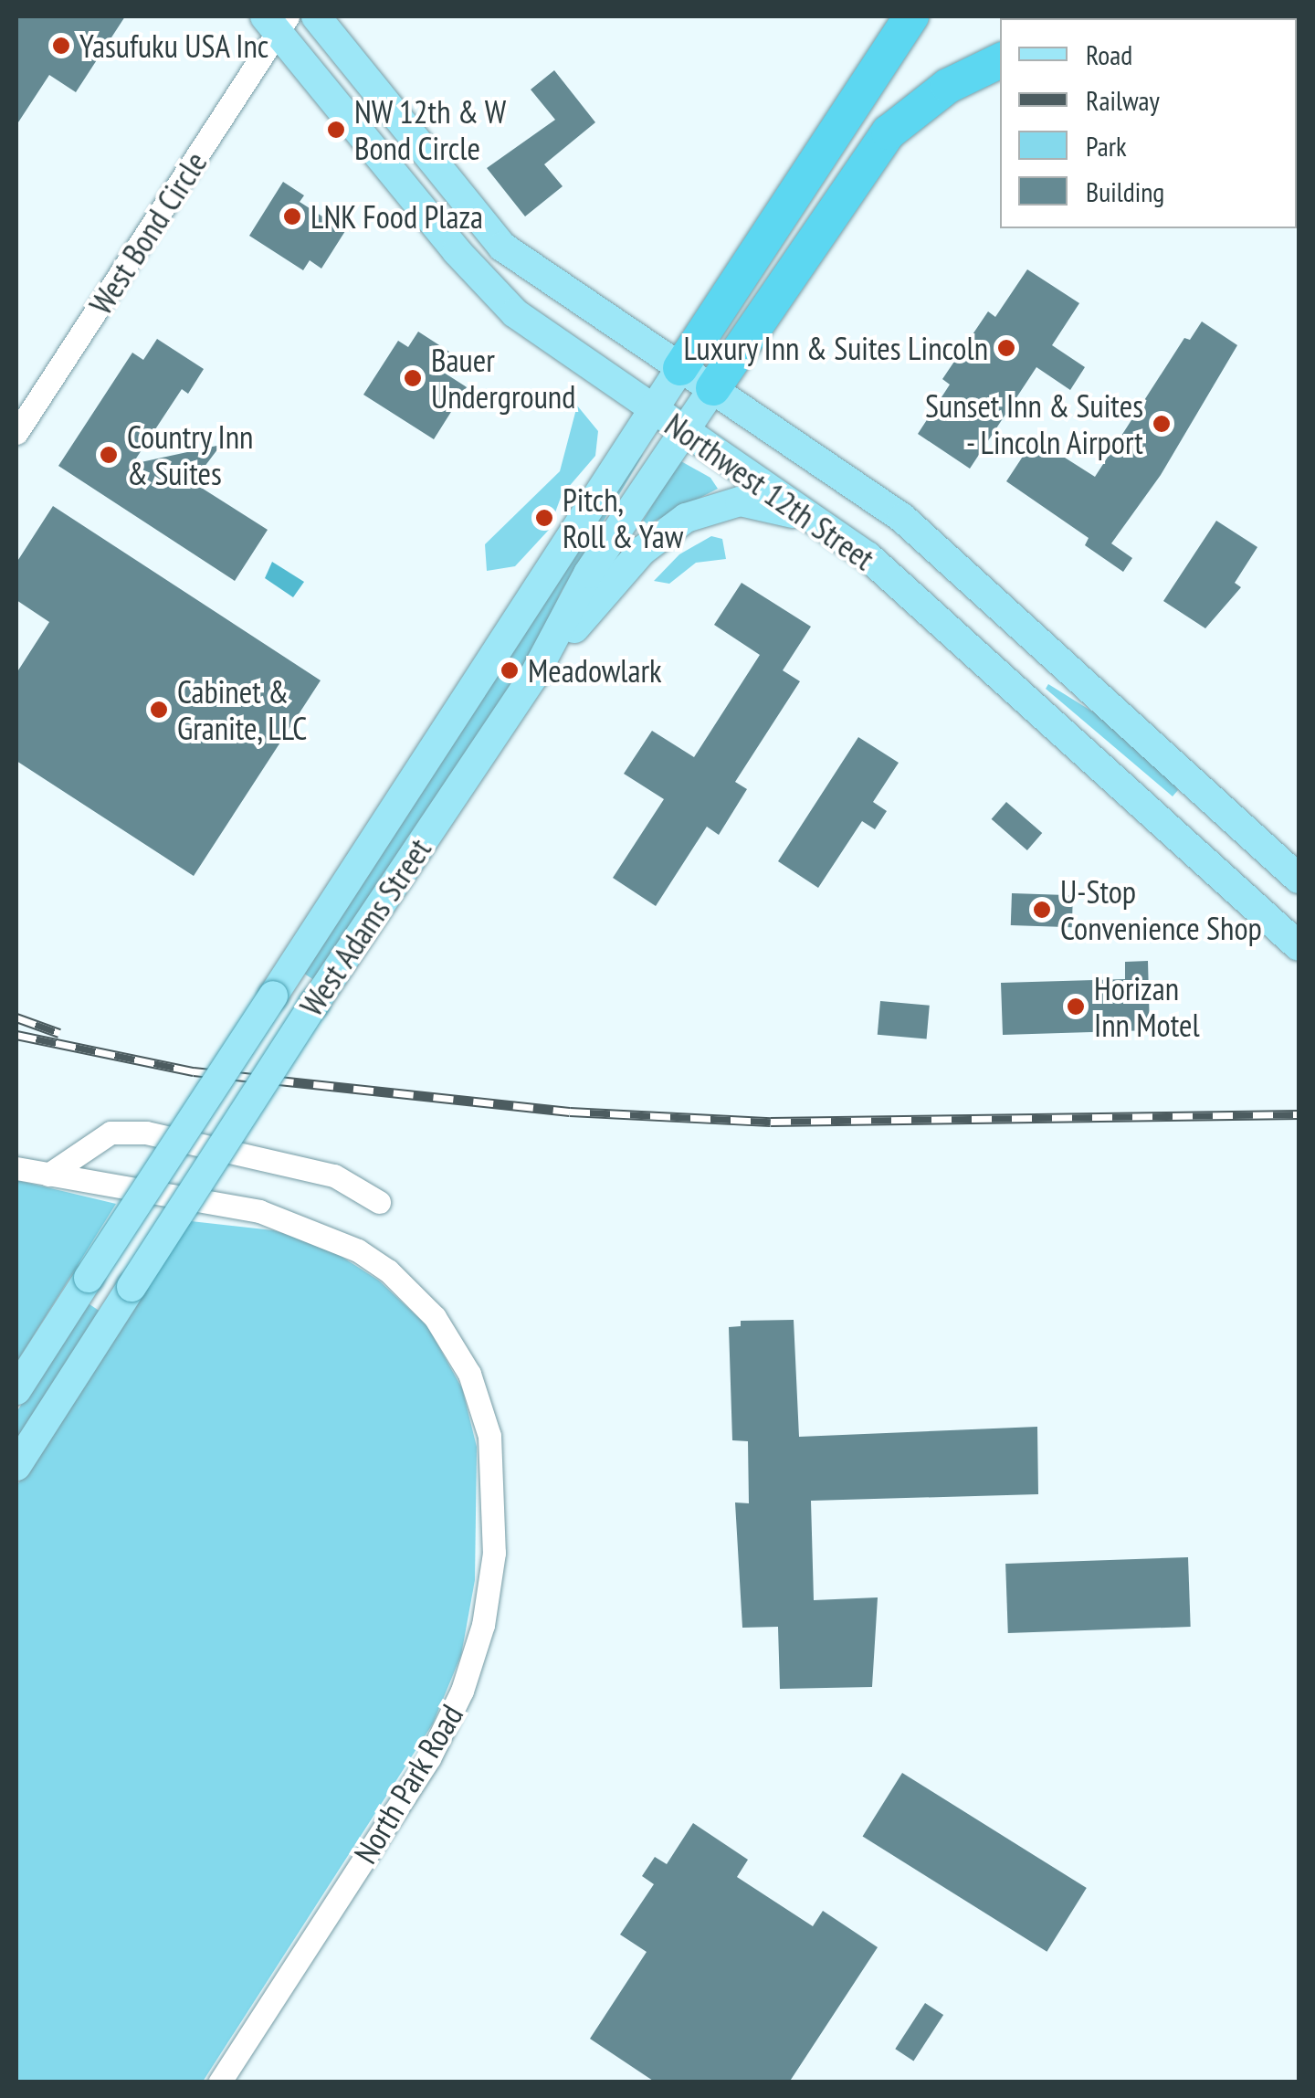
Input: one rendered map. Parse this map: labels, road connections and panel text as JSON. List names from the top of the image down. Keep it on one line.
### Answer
{"streets":{"main road":["Northwest 12th Street","West Adams Street"],"street":["West Bond Circle","North Park Road"]},"crossings":[["West Bond Circle","Northwest 12th Street"],["Northwest 12th Street","West Adams Street"]],"places":["Yasufuku USA Inc","NW 12th & W Bond Circle","LNK Food Plaza","Luxury Inn & Suites Lincoln","Bauer Underground","Sunset Inn & Suites - Lincoln Airport","Country Inn & Suites","Pitch, Roll & Yaw","Meadowlark","Cabinet & Granite, LLC","U-Stop Convenience Shop","Horizan Inn Motel"],"legend":["Road","Railway","Park","Building"]}
